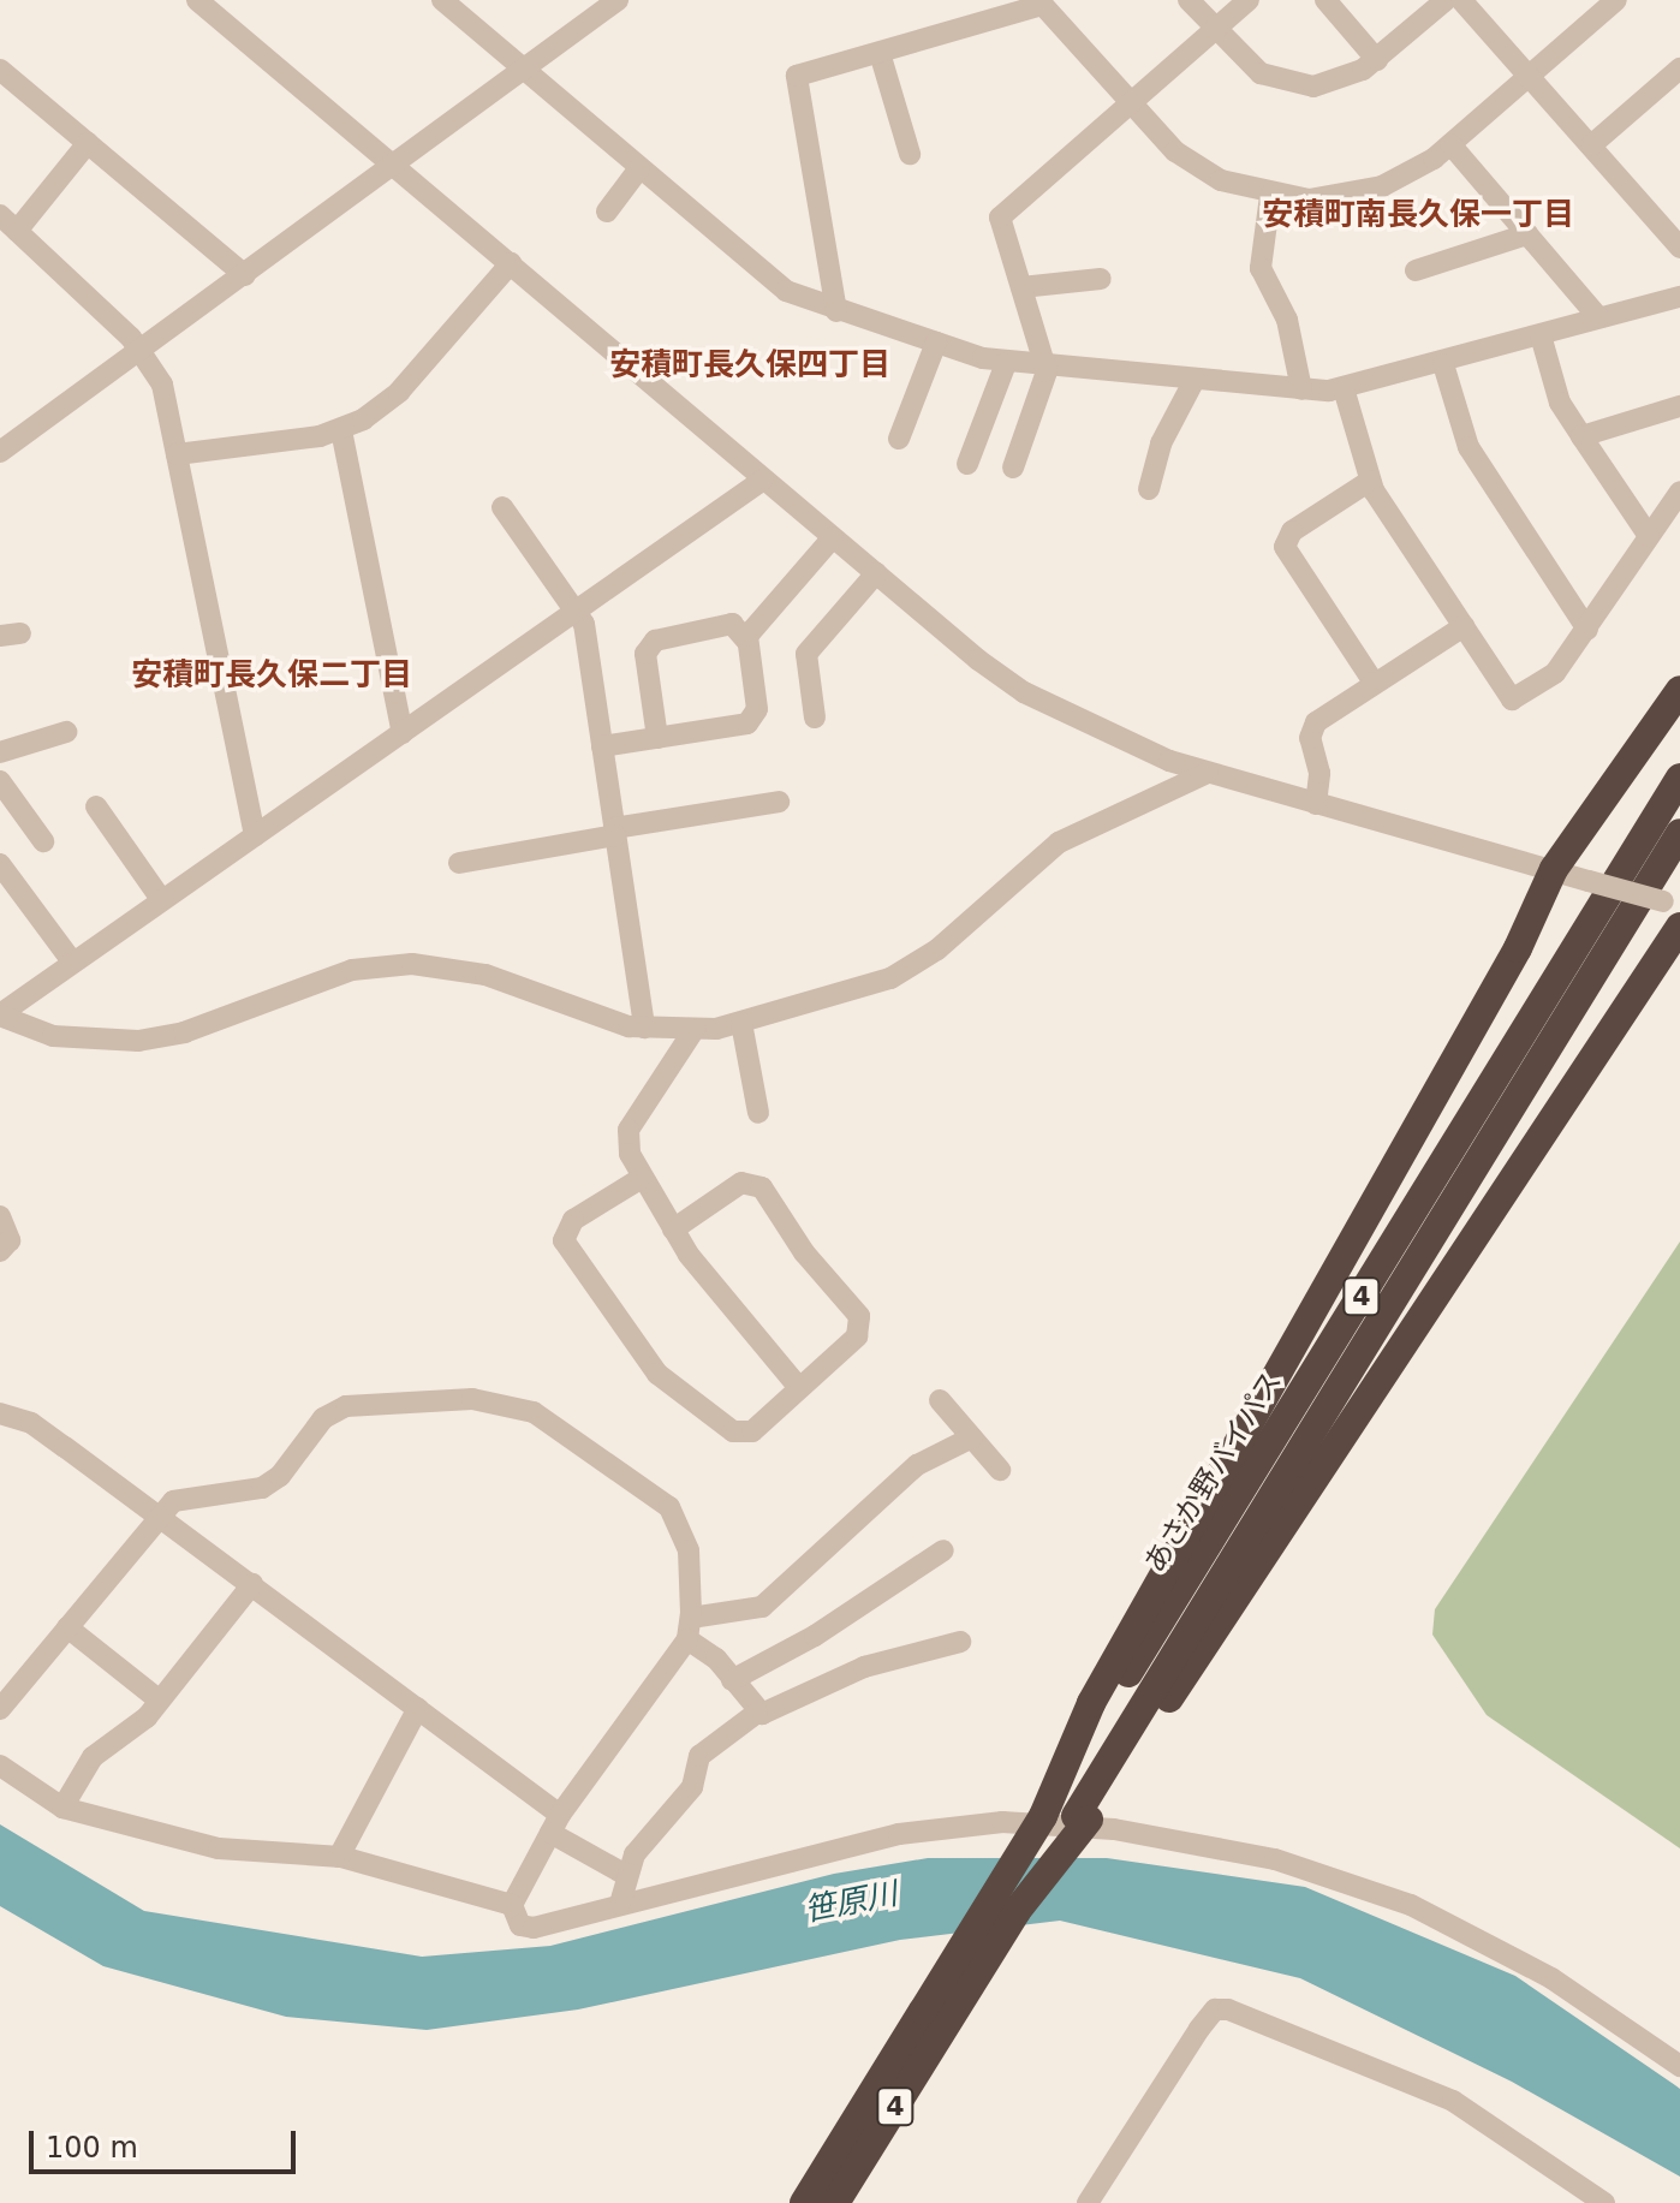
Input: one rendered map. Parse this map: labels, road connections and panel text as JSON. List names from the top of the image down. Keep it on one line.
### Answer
{"streets":{"highway":["4","あさか野バイパス"]},"districts":["安積町南長久保一丁目","安積町長久保四丁目","安積町長久保二丁目"],"water":["笹原川"],"scale_bar":"100 m"}
